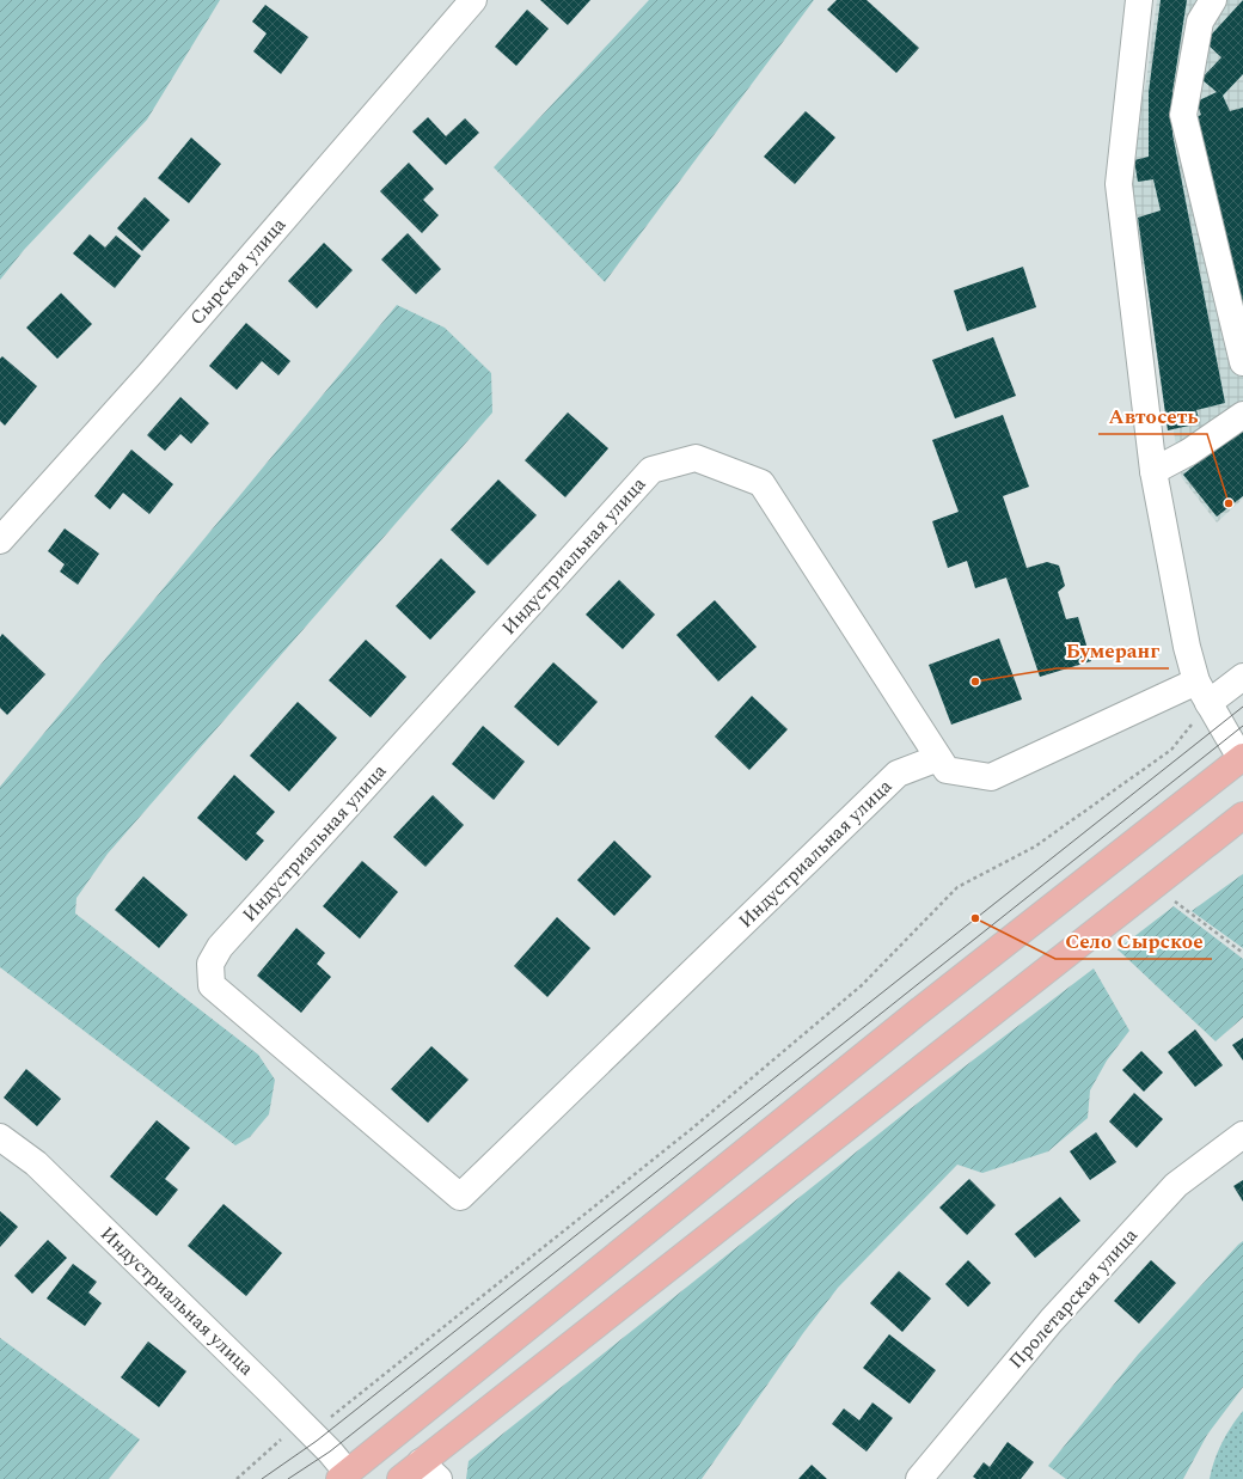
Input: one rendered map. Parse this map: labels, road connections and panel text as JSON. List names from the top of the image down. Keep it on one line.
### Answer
{"streets":{"street":["Сырская улица","Индустриальная улица","Пролетарская улица"]},"places":["Автосеть","Бумеранг","Село Сырское"]}
